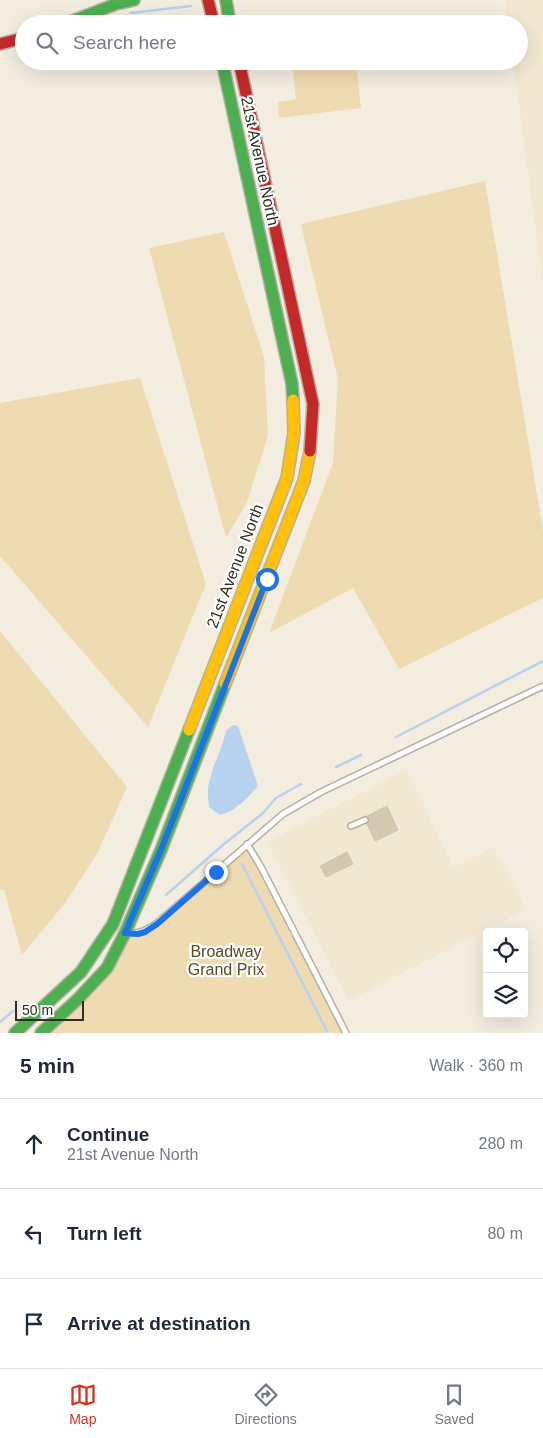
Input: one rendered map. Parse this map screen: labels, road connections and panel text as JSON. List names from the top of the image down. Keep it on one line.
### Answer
{"streets":{"street":["21st Avenue North"]},"parks":["Broadway Grand Prix"],"scale_bar":"50 m","page":{"search":"Search here","scale":"50 m","heading":["5 min","Walk · 360 m"],"list":[["Continue","21st Avenue North","280 m"],["Turn left","80 m"],"Arrive at destination"],"nav":["Map","Directions","Saved"]}}
